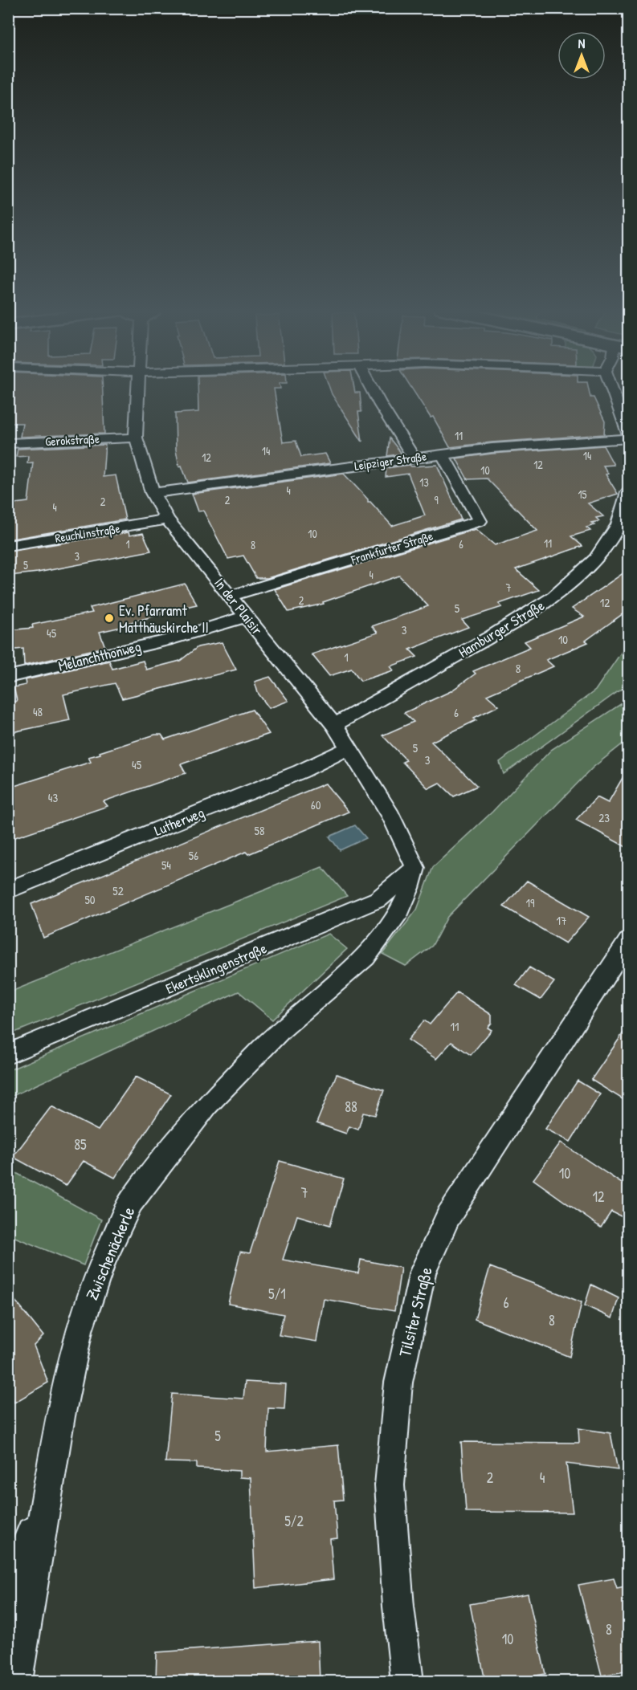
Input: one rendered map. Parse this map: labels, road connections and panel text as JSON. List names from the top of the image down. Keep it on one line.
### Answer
{"streets":{"street":["Gerokstraße","Leipziger Straße","Reuchlinstraße","Frankfurter Straße","In der Plaisir","Hamburger Straße","Melanchthonweg","Lutherweg","Ekertsklingenstraße","Zwischenäckerle","Tilsiter Straße"]},"crossings":[["Gerokstraße","In der Plaisir"],["Leipziger Straße","Frankfurter Straße"],["Leipziger Straße","In der Plaisir"],["Reuchlinstraße","In der Plaisir"],["Frankfurter Straße","In der Plaisir"],["In der Plaisir","Hamburger Straße"],["In der Plaisir","Melanchthonweg"],["In der Plaisir","Lutherweg"],["In der Plaisir","Ekertsklingenstraße"],["In der Plaisir","Zwischenäckerle"],["Ekertsklingenstraße","Zwischenäckerle"]],"places":["Ev. Pfarramt Matthäuskirche II"],"house_numbers":["11","14","14","12","12","10","13","4","15","2","9","2","4","10","11","1","6","8","3","5","4","7","2","12","5","3","45","10","1","8","48","6","5","3","45","43","60","23","58","56","54","52","50","19","17","11","88","85","10","7","12","5/1","6","8","5","2","4","5/2","8","10"],"north":"top"}
